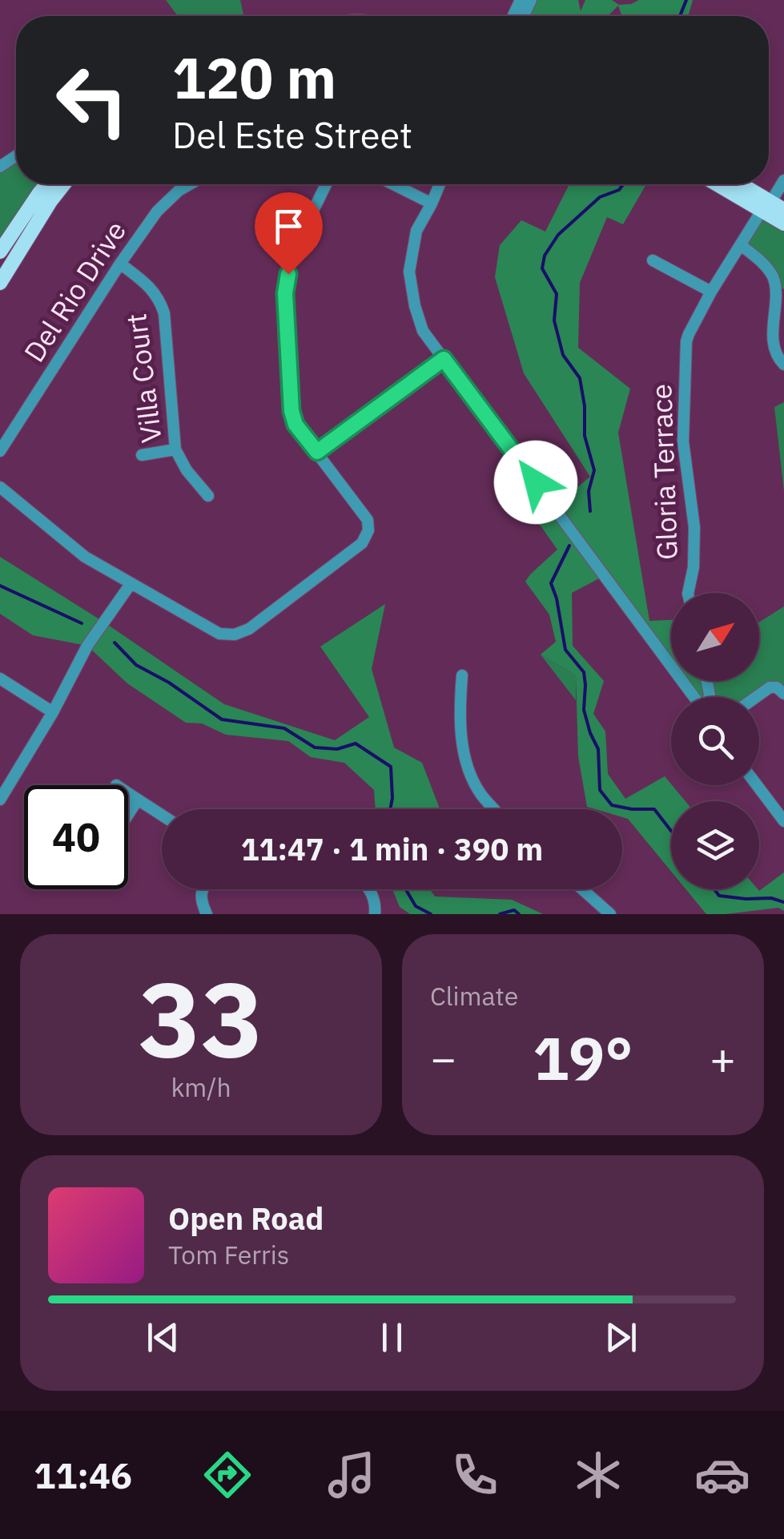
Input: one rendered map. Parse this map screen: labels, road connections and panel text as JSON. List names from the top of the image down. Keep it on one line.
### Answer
{"streets":{"street":["Del Rio Drive","Villa Court","Gloria Terrace"]},"crossings":[["Del Rio Drive","Villa Court"]],"north":"top right","page":{"turn":["120 m","Del Este Street"],"limit":"40","trip":"11:47 · 1 min · 390 m","tile":[["33","km/h"],"Climate"],"heat":["−","19°","+"],"song":["Open Road","Tom Ferris"],"tabs":"11:46"}}
